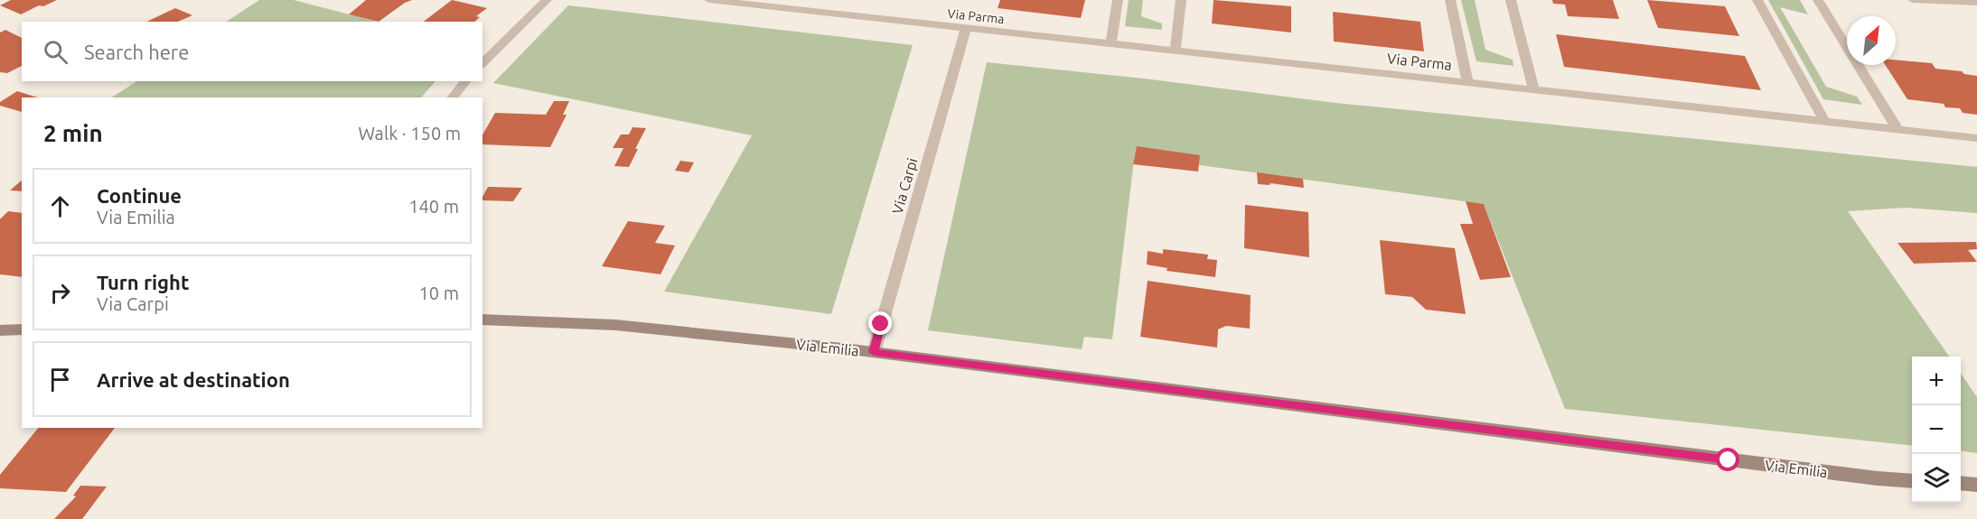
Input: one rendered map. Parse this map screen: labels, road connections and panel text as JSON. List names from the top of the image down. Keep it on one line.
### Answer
{"streets":{"street":["Via Parma","Via Carpi","Via Emilia"]},"crossings":[["Via Parma","Via Carpi"],["Via Carpi","Via Emilia"]],"north":"top right","page":{"search":"Search here","heading":["2 min","Walk · 150 m"],"list":[["Continue","Via Emilia","140 m"],["Turn right","Via Carpi","10 m"],"Arrive at destination"],"map_buttons":["+","−"]}}
